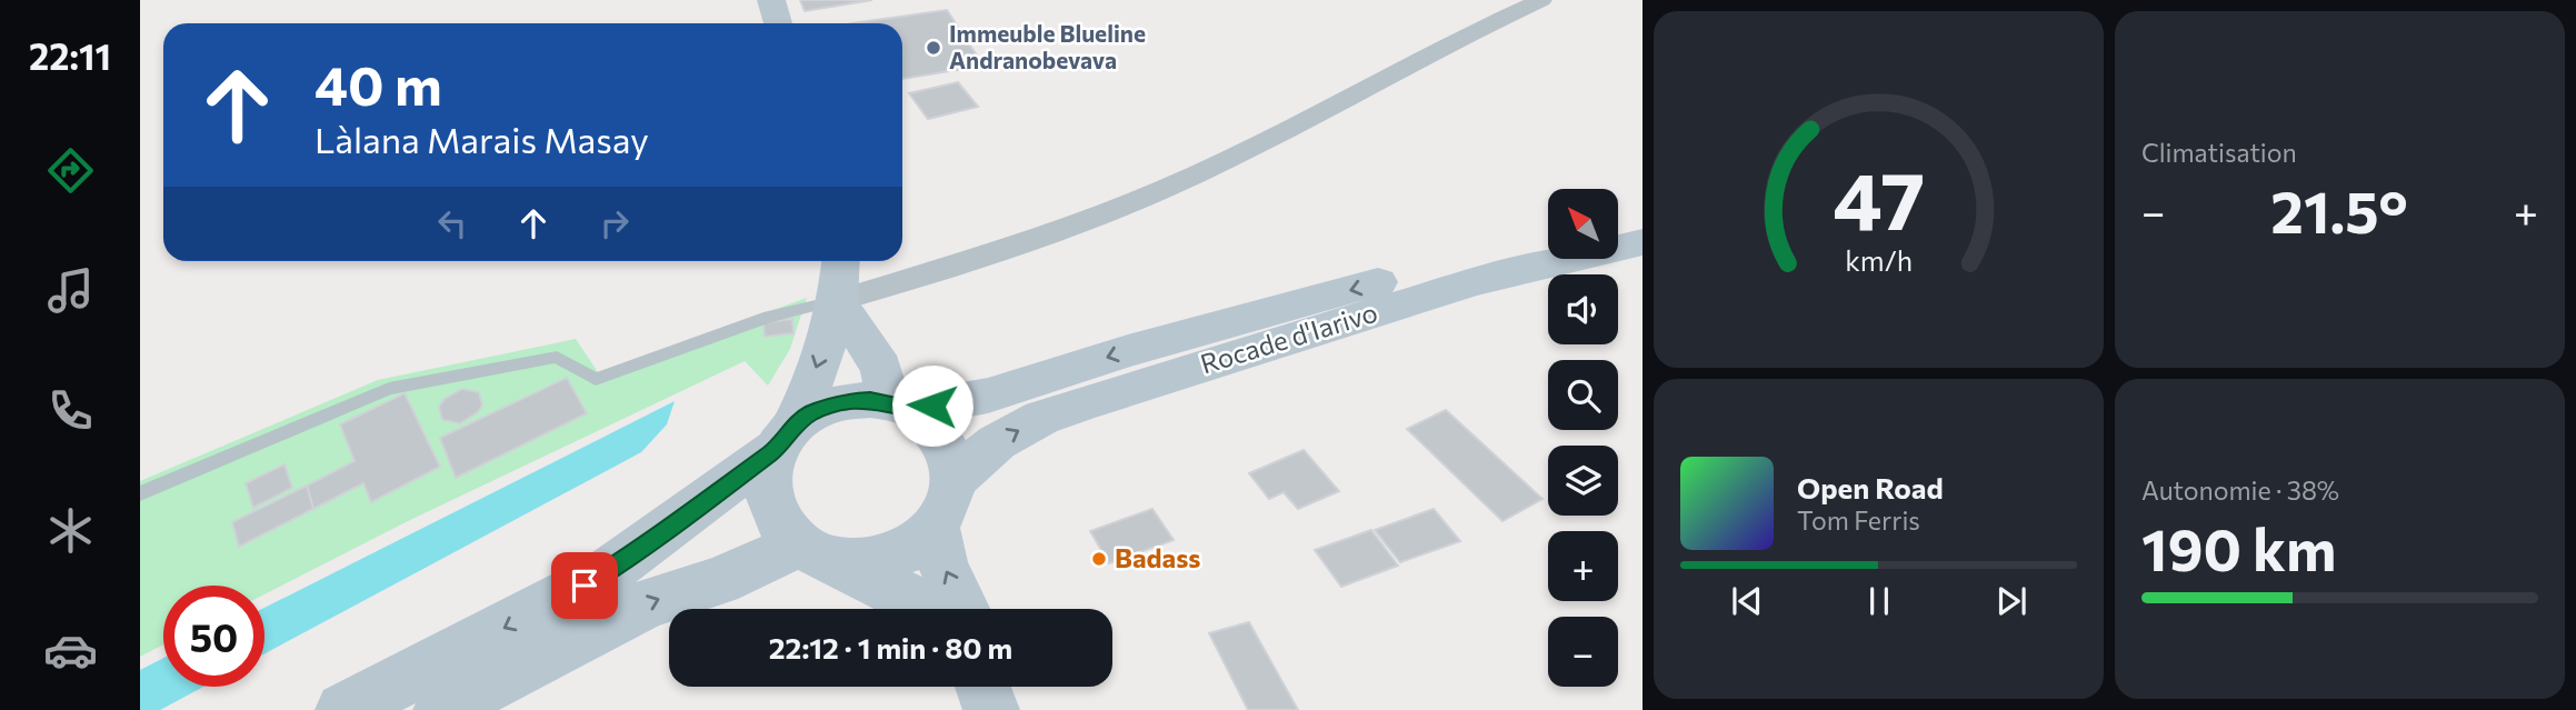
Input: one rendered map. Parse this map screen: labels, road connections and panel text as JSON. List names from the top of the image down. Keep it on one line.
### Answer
{"streets":{"main road":["Rocade d'Iarivo"]},"places":["Immeuble Blueline Andranobevava","Badass"],"north":"top left","page":{"tabs":"22:11","tile":["Climatisation",["Autonomie · 38%","190 km"]],"turn":["40 m","Làlana Marais Masay"],"heat":["−","21.5°","+"],"map_buttons":["+","−"],"song":["Open Road","Tom Ferris"],"limit":"50","trip":"22:12 · 1 min · 80 m","gauge":["47","km/h"]}}
